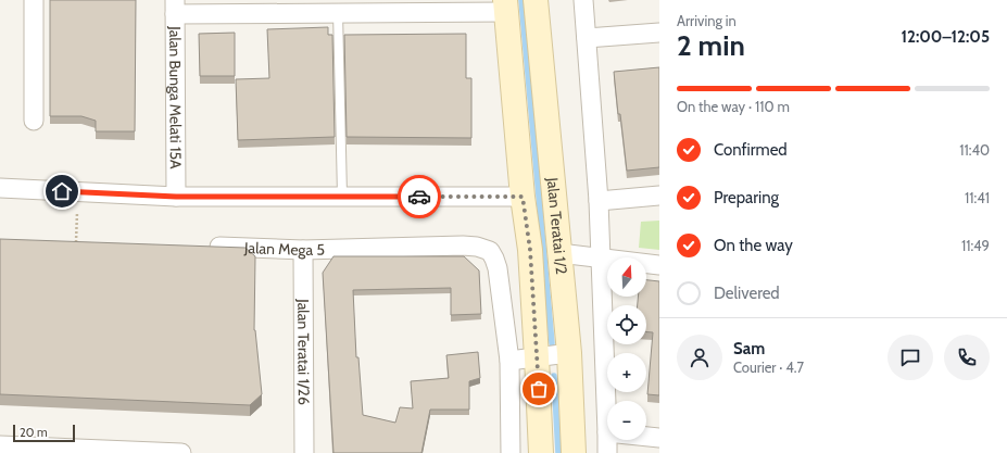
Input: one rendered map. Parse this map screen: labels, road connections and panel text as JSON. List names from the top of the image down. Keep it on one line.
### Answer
{"streets":{"main road":["Jalan Teratai 1/2"],"street":["Jalan Bunga Melati 15A","Jalan Mega 5","Jalan Teratai 1/26"]},"crossings":[["Jalan Mega 5","Jalan Teratai 1/26"]],"scale_bar":"20 m","north":"top","page":{"heading":["2 min","Arriving in","12:00–12:05"],"panel":["Sam","Courier · 4.7"],"bar":"On the way · 110 m","list":[["Confirmed","11:40"],["Preparing","11:41"],["On the way","11:49"],"Delivered"],"map_buttons":["+","−"],"scale":"20 m"}}
